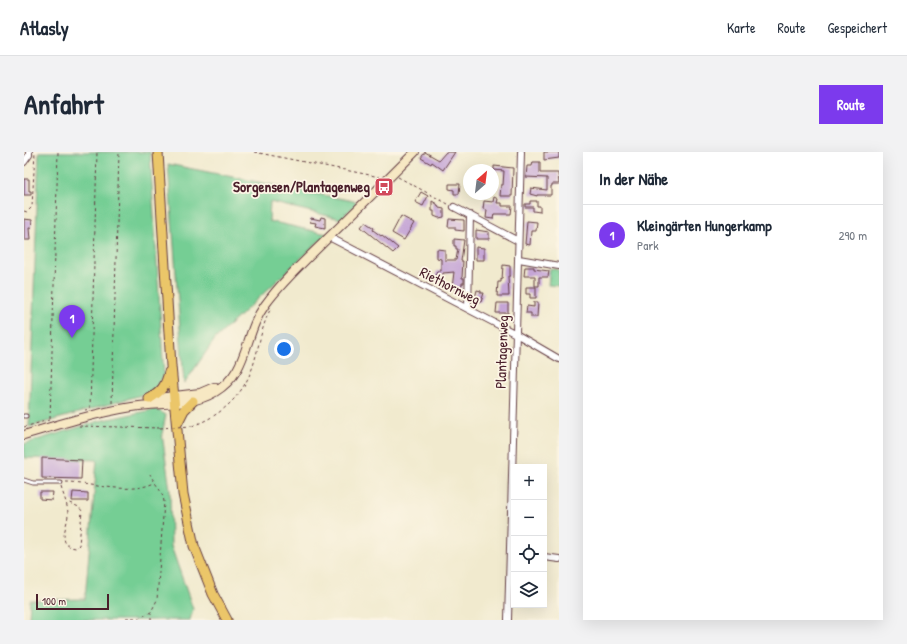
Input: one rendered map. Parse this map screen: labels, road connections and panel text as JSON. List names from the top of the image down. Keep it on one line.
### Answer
{"streets":{"street":["Riethornweg","Plantagenweg"]},"crossings":[["Riethornweg","Plantagenweg"]],"places":{"bus stop":["Sorgensen/Plantagenweg"]},"scale_bar":"100 m","north":"top right","page":{"header":"Atlasly","nav":["Karte","Route","Gespeichert"],"title":"Anfahrt","buttons":"Route","heading":"In der Nähe","list":[{"mark":"1","name":"Kleingärten Hungerkamp","note":"Park","value":"290 m"}],"pins":"1","map_buttons":["+","−"],"scale":"100 m"}}
